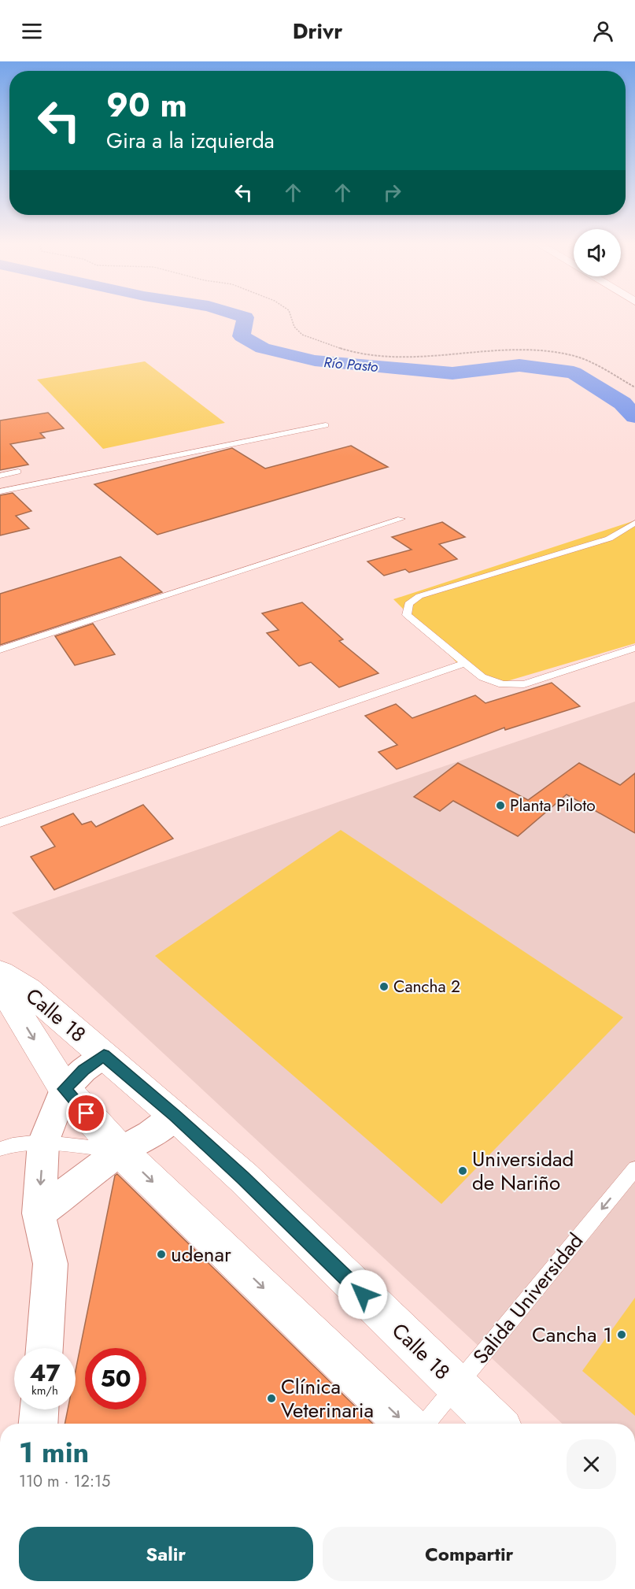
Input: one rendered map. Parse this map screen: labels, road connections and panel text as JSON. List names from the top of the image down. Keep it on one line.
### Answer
{"streets":{"main road":["Calle 18"],"lane":["Salida Universidad"]},"crossings":[["Calle 18","Salida Universidad"]],"one_way":["Salida Universidad"],"water":["Río Pasto"],"places":["Planta Piloto","Cancha 2","Universidad de Nariño","udenar","Cancha 1","Clínica Veterinaria"],"page":{"header":"Drivr","turn":["90 m","Gira a la izquierda"],"speed":"47 km/h","limit":"50","heading":["1 min","110 m · 12:15"],"buttons":["Salir","Compartir"]}}
